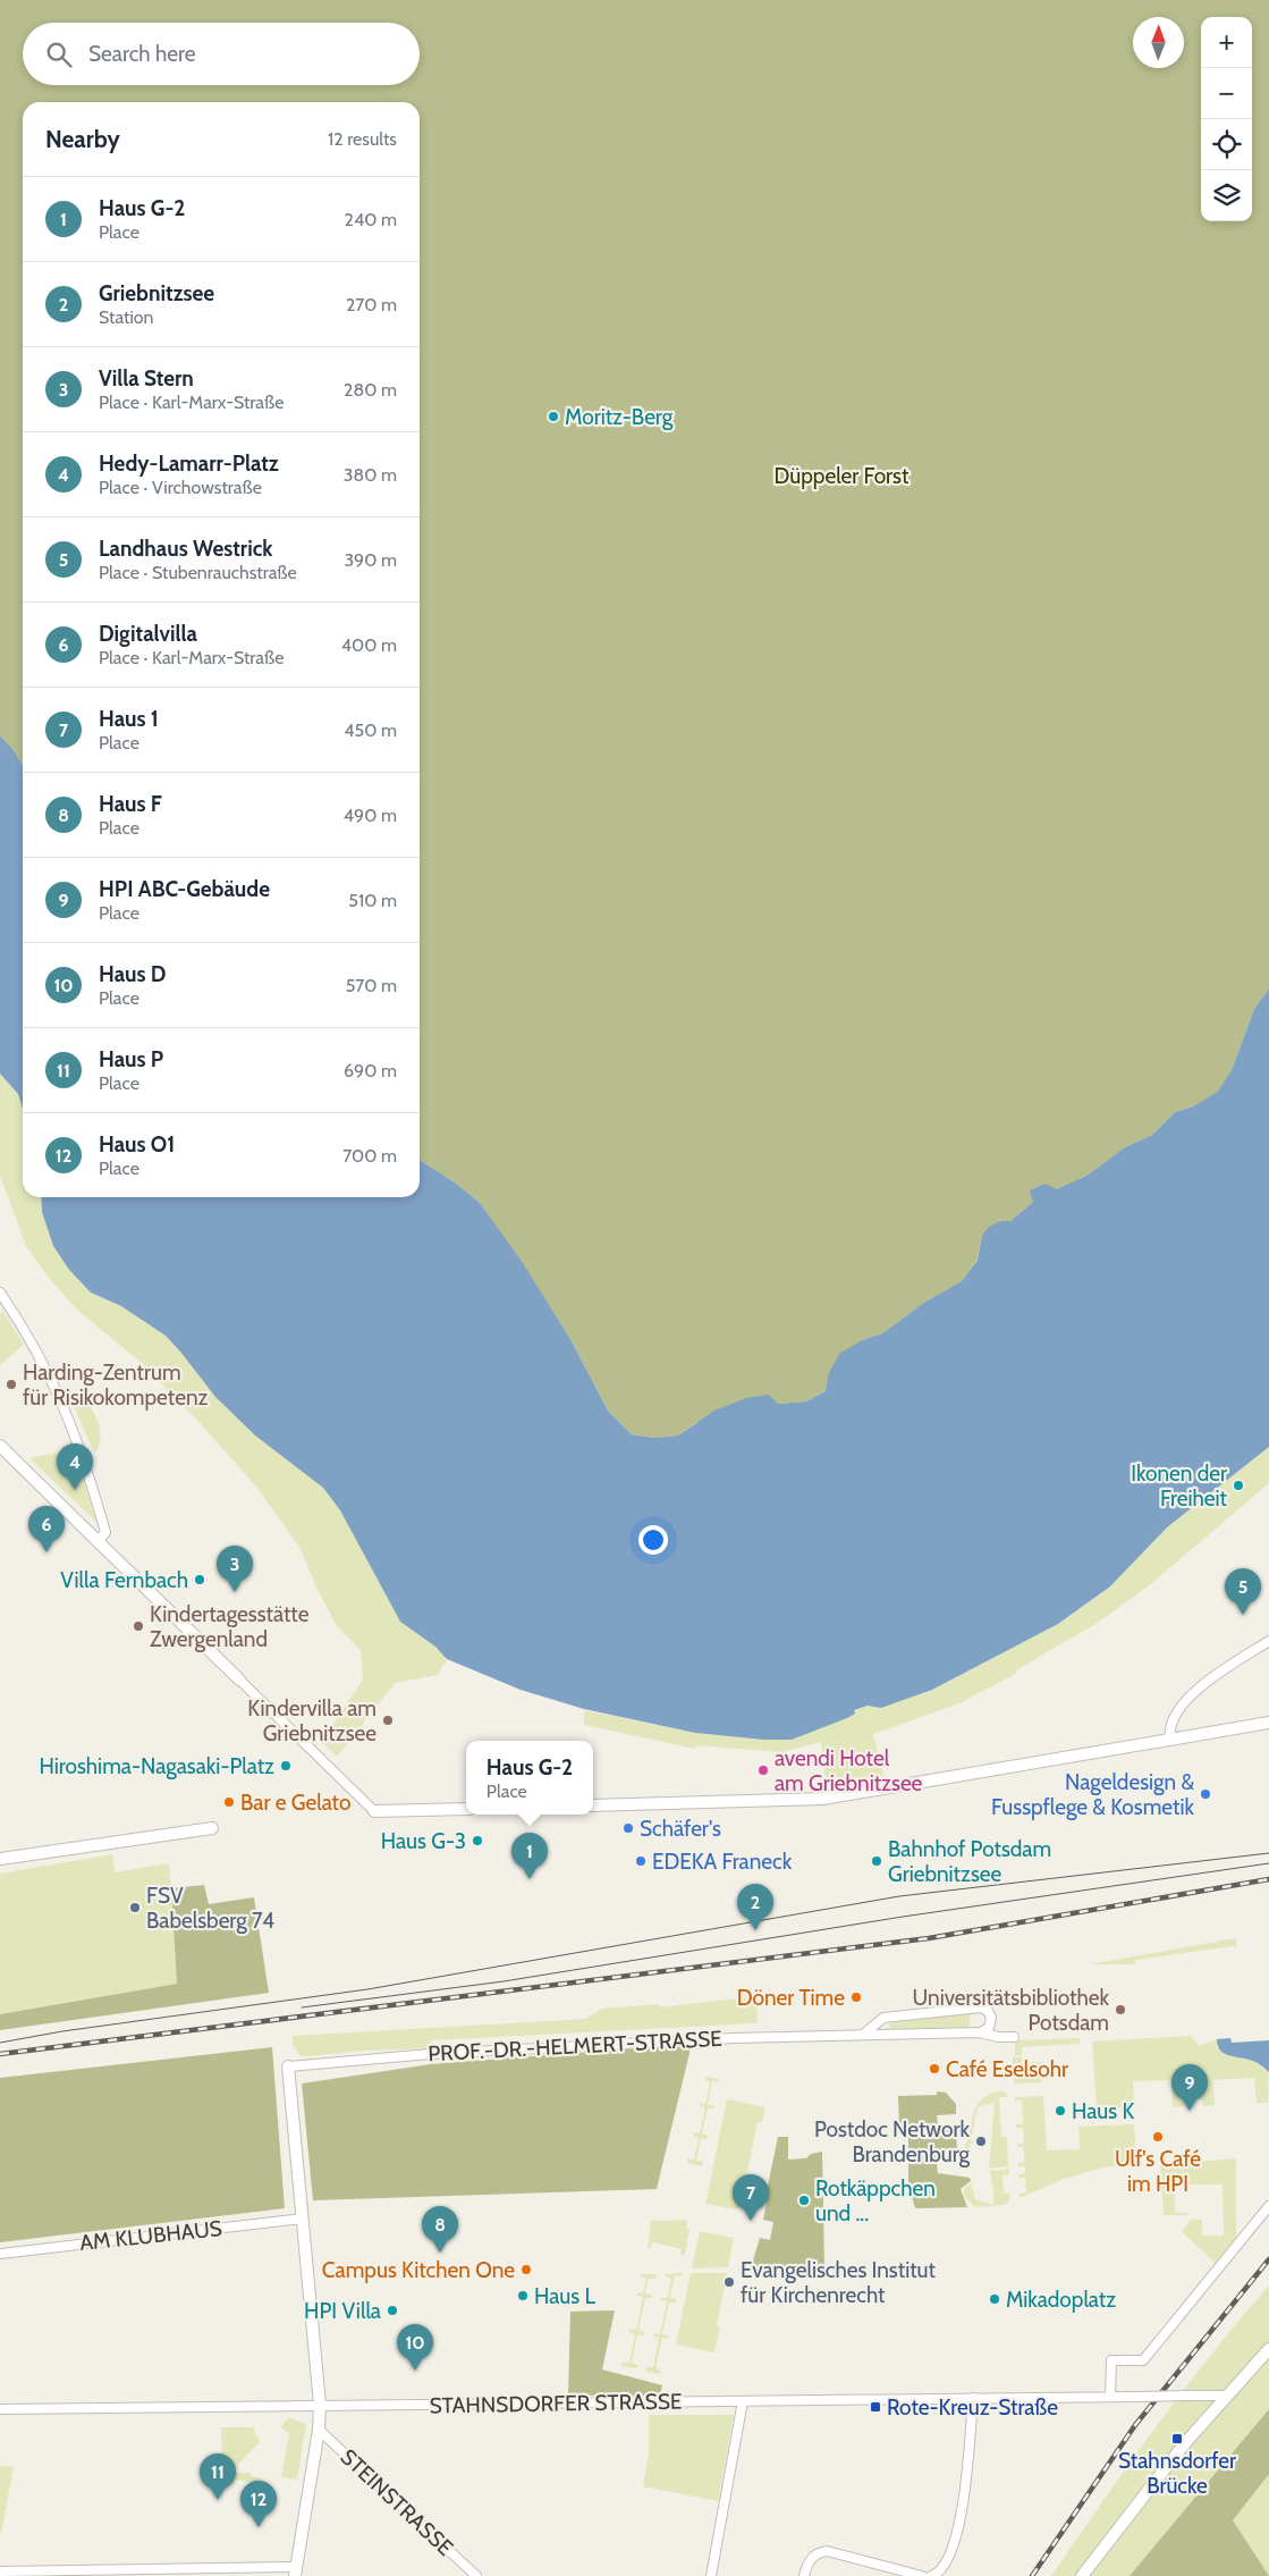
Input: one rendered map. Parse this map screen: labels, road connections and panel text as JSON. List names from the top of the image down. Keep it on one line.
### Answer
{"streets":{"street":["PROF.-DR.-HELMERT-STRASSE","AM KLUBHAUS","STAHNSDORFER STRASSE","STEINSTRASSE"]},"parks":["Düppeler Forst"],"places":{"other":["Moritz-Berg","Harding-Zentrum für Risikokompetenz","Ikonen der Freiheit","Villa Fernbach","Kindertagesstätte Zwergenland","Kindervilla am Griebnitzsee","Hiroshima-Nagasaki-Platz","avendi Hotel am Griebnitzsee","Nageldesign & Fusspflege & Kosmetik","Bar e Gelato","Schäfer's","Haus G-3","EDEKA Franeck","Bahnhof Potsdam Griebnitzsee","FSV Babelsberg 74","Döner Time","Universitätsbibliothek Potsdam","Café Eselsohr","Haus K","Ulf's Café im HPI","Postdoc Network Brandenburg","Rotkäppchen und ...","Campus Kitchen One","Evangelisches Institut für Kirchenrecht","Haus L","Mikadoplatz","HPI Villa"],"transit":["Rote-Kreuz-Straße","Stahnsdorfer Brücke"]},"north":"top","page":{"map_buttons":["+","−"],"search":"Search here","heading":["Nearby","12 results"],"list":[{"mark":"1","name":"Haus G-2","note":"Place","value":"240 m"},{"mark":"2","name":"Griebnitzsee","note":"Station","value":"270 m"},{"mark":"3","name":"Villa Stern","note":"Place · Karl-Marx-Straße","value":"280 m"},{"mark":"4","name":"Hedy-Lamarr-Platz","note":"Place · Virchowstraße","value":"380 m"},{"mark":"5","name":"Landhaus Westrick","note":"Place · Stubenrauchstraße","value":"390 m"},{"mark":"6","name":"Digitalvilla","note":"Place · Karl-Marx-Straße","value":"400 m"},{"mark":"7","name":"Haus 1","note":"Place","value":"450 m"},{"mark":"8","name":"Haus F","note":"Place","value":"490 m"},{"mark":"9","name":"HPI ABC-Gebäude","note":"Place","value":"510 m"},{"mark":"10","name":"Haus D","note":"Place","value":"570 m"},{"mark":"11","name":"Haus P","note":"Place","value":"690 m"},{"mark":"12","name":"Haus O1","note":"Place","value":"700 m"}],"pins":["4","6","3","5","1","2","9","7","8","10","11","12"],"popup":["Haus G-2","Place"]}}
